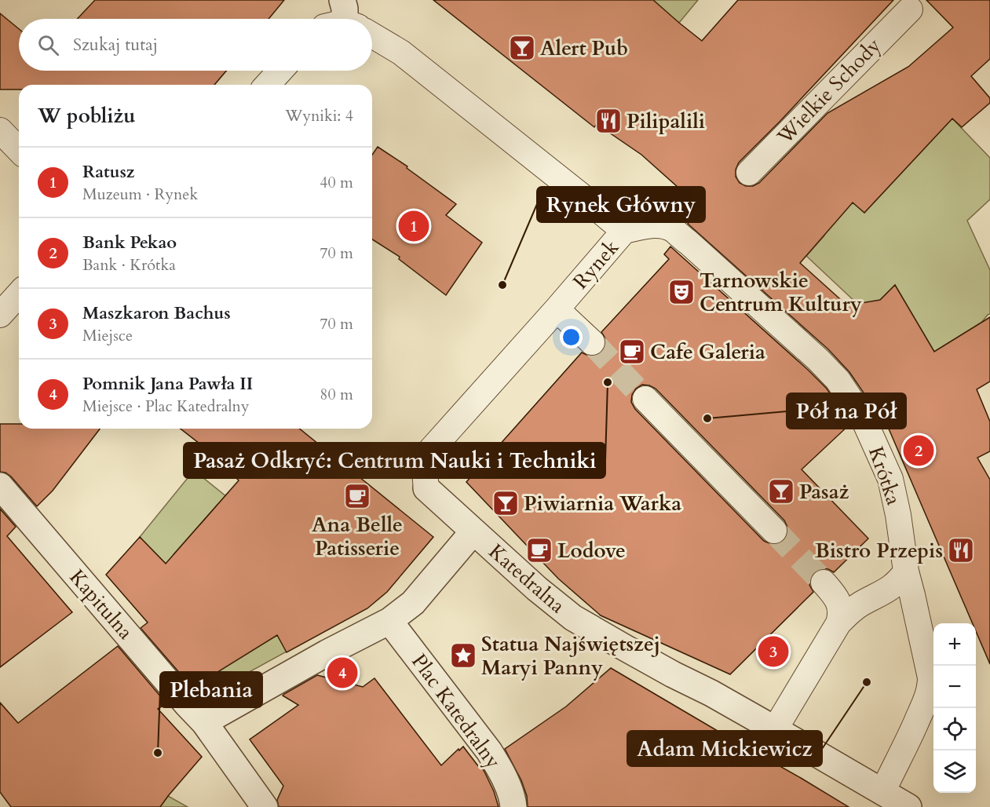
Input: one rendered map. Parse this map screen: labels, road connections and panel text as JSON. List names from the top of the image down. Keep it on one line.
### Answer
{"streets":{"street":["Wielkie Schody","Rynek","Krótka","Katedralna","Kapitulna","Plac Katedralny"]},"crossings":[["Rynek","Krótka"],["Rynek","Katedralna"],["Krótka","Katedralna"]],"places":{"bar":["Alert Pub","Pasaż","Piwiarnia Warka"],"restaurant":["Pilipalili","Bistro Przepis"],"other":["Rynek Główny","Pasaż Odkryć: Centrum Nauki i Techniki","Pół na Pół","Adam Mickiewicz","Plebania"],"theatre":["Tarnowskie Centrum Kultury"],"cafe":["Cafe Galeria","Ana Belle Patisserie","Lodove"],"place":["Statua Najświętszej Maryi Panny"]},"page":{"search":"Szukaj tutaj","heading":["W pobliżu","Wyniki: 4"],"list":[{"mark":"1","name":"Ratusz","note":"Muzeum · Rynek","value":"40 m"},{"mark":"2","name":"Bank Pekao","note":"Bank · Krótka","value":"70 m"},{"mark":"3","name":"Maszkaron Bachus","note":"Miejsce","value":"70 m"},{"mark":"4","name":"Pomnik Jana Pawła II","note":"Miejsce · Plac Katedralny","value":"80 m"}],"pins":["1","2","3","4"],"map_buttons":["+","−"]}}
